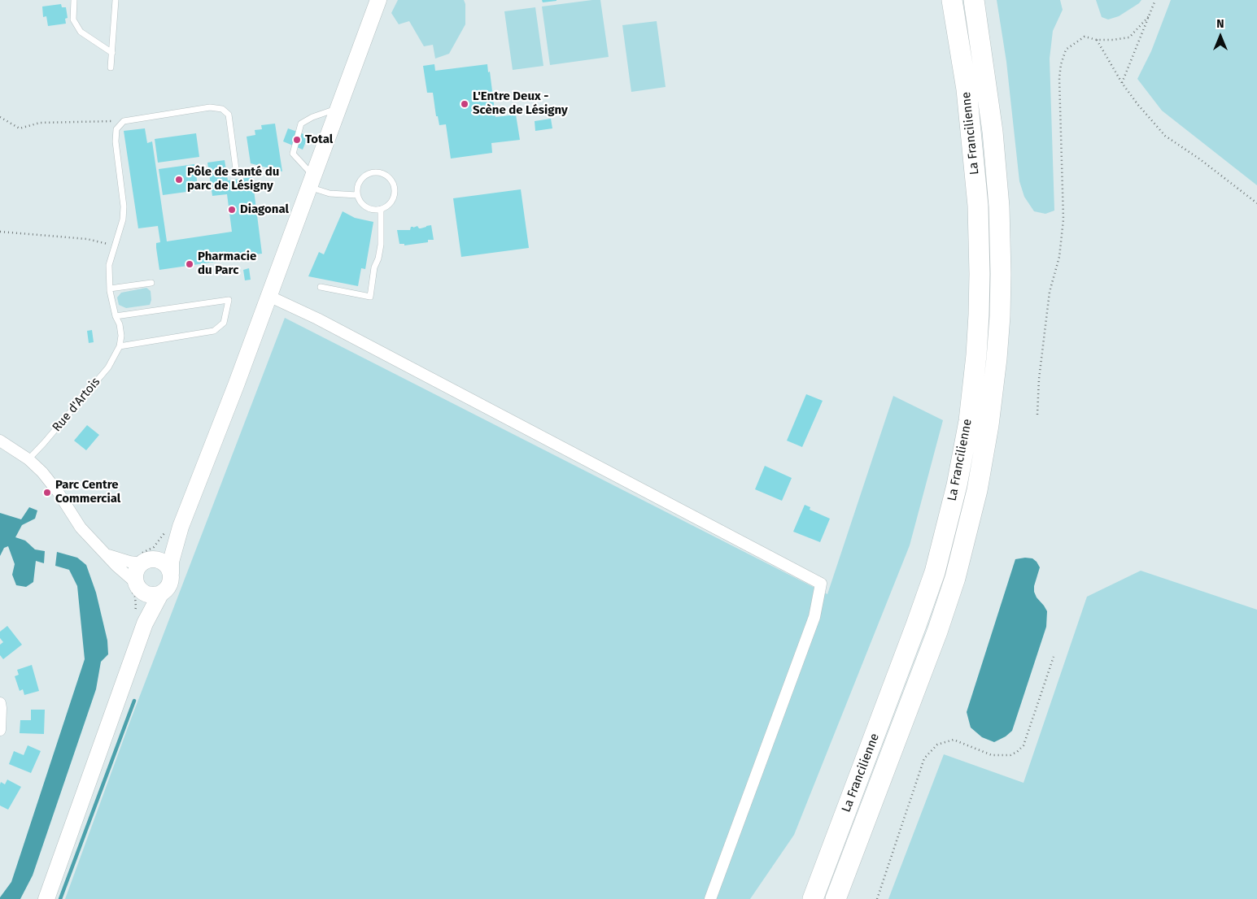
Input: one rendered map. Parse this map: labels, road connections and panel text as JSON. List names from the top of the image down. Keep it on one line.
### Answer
{"streets":{"highway":["La Francilienne"],"lane":["Rue d'Artois"]},"places":["L'Entre Deux - Scène de Lésigny","Total","Pôle de santé du parc de Lésigny","Diagonal","Pharmacie du Parc","Parc Centre Commercial"],"north":"top"}
